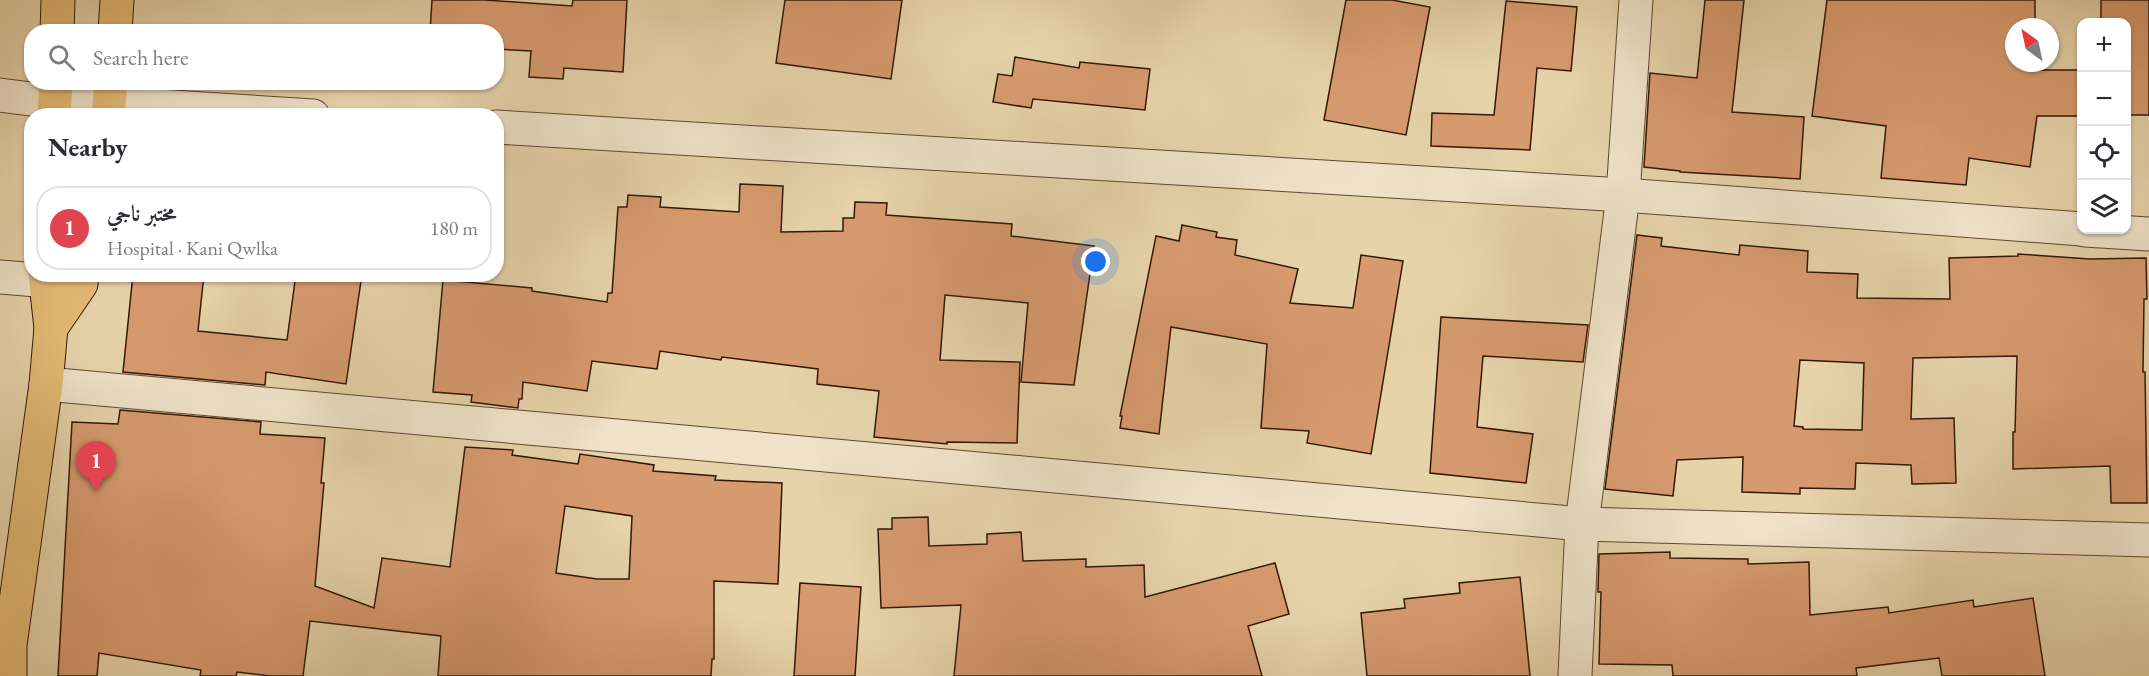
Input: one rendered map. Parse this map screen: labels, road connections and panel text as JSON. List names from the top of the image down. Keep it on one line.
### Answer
{"north":"top left","page":{"map_buttons":["+","−"],"search":"Search here","heading":"Nearby","list":[{"mark":"1","name":"مختبر ناجي","note":"Hospital · Kani Qwlka","value":"180 m"}],"pins":"1"}}
